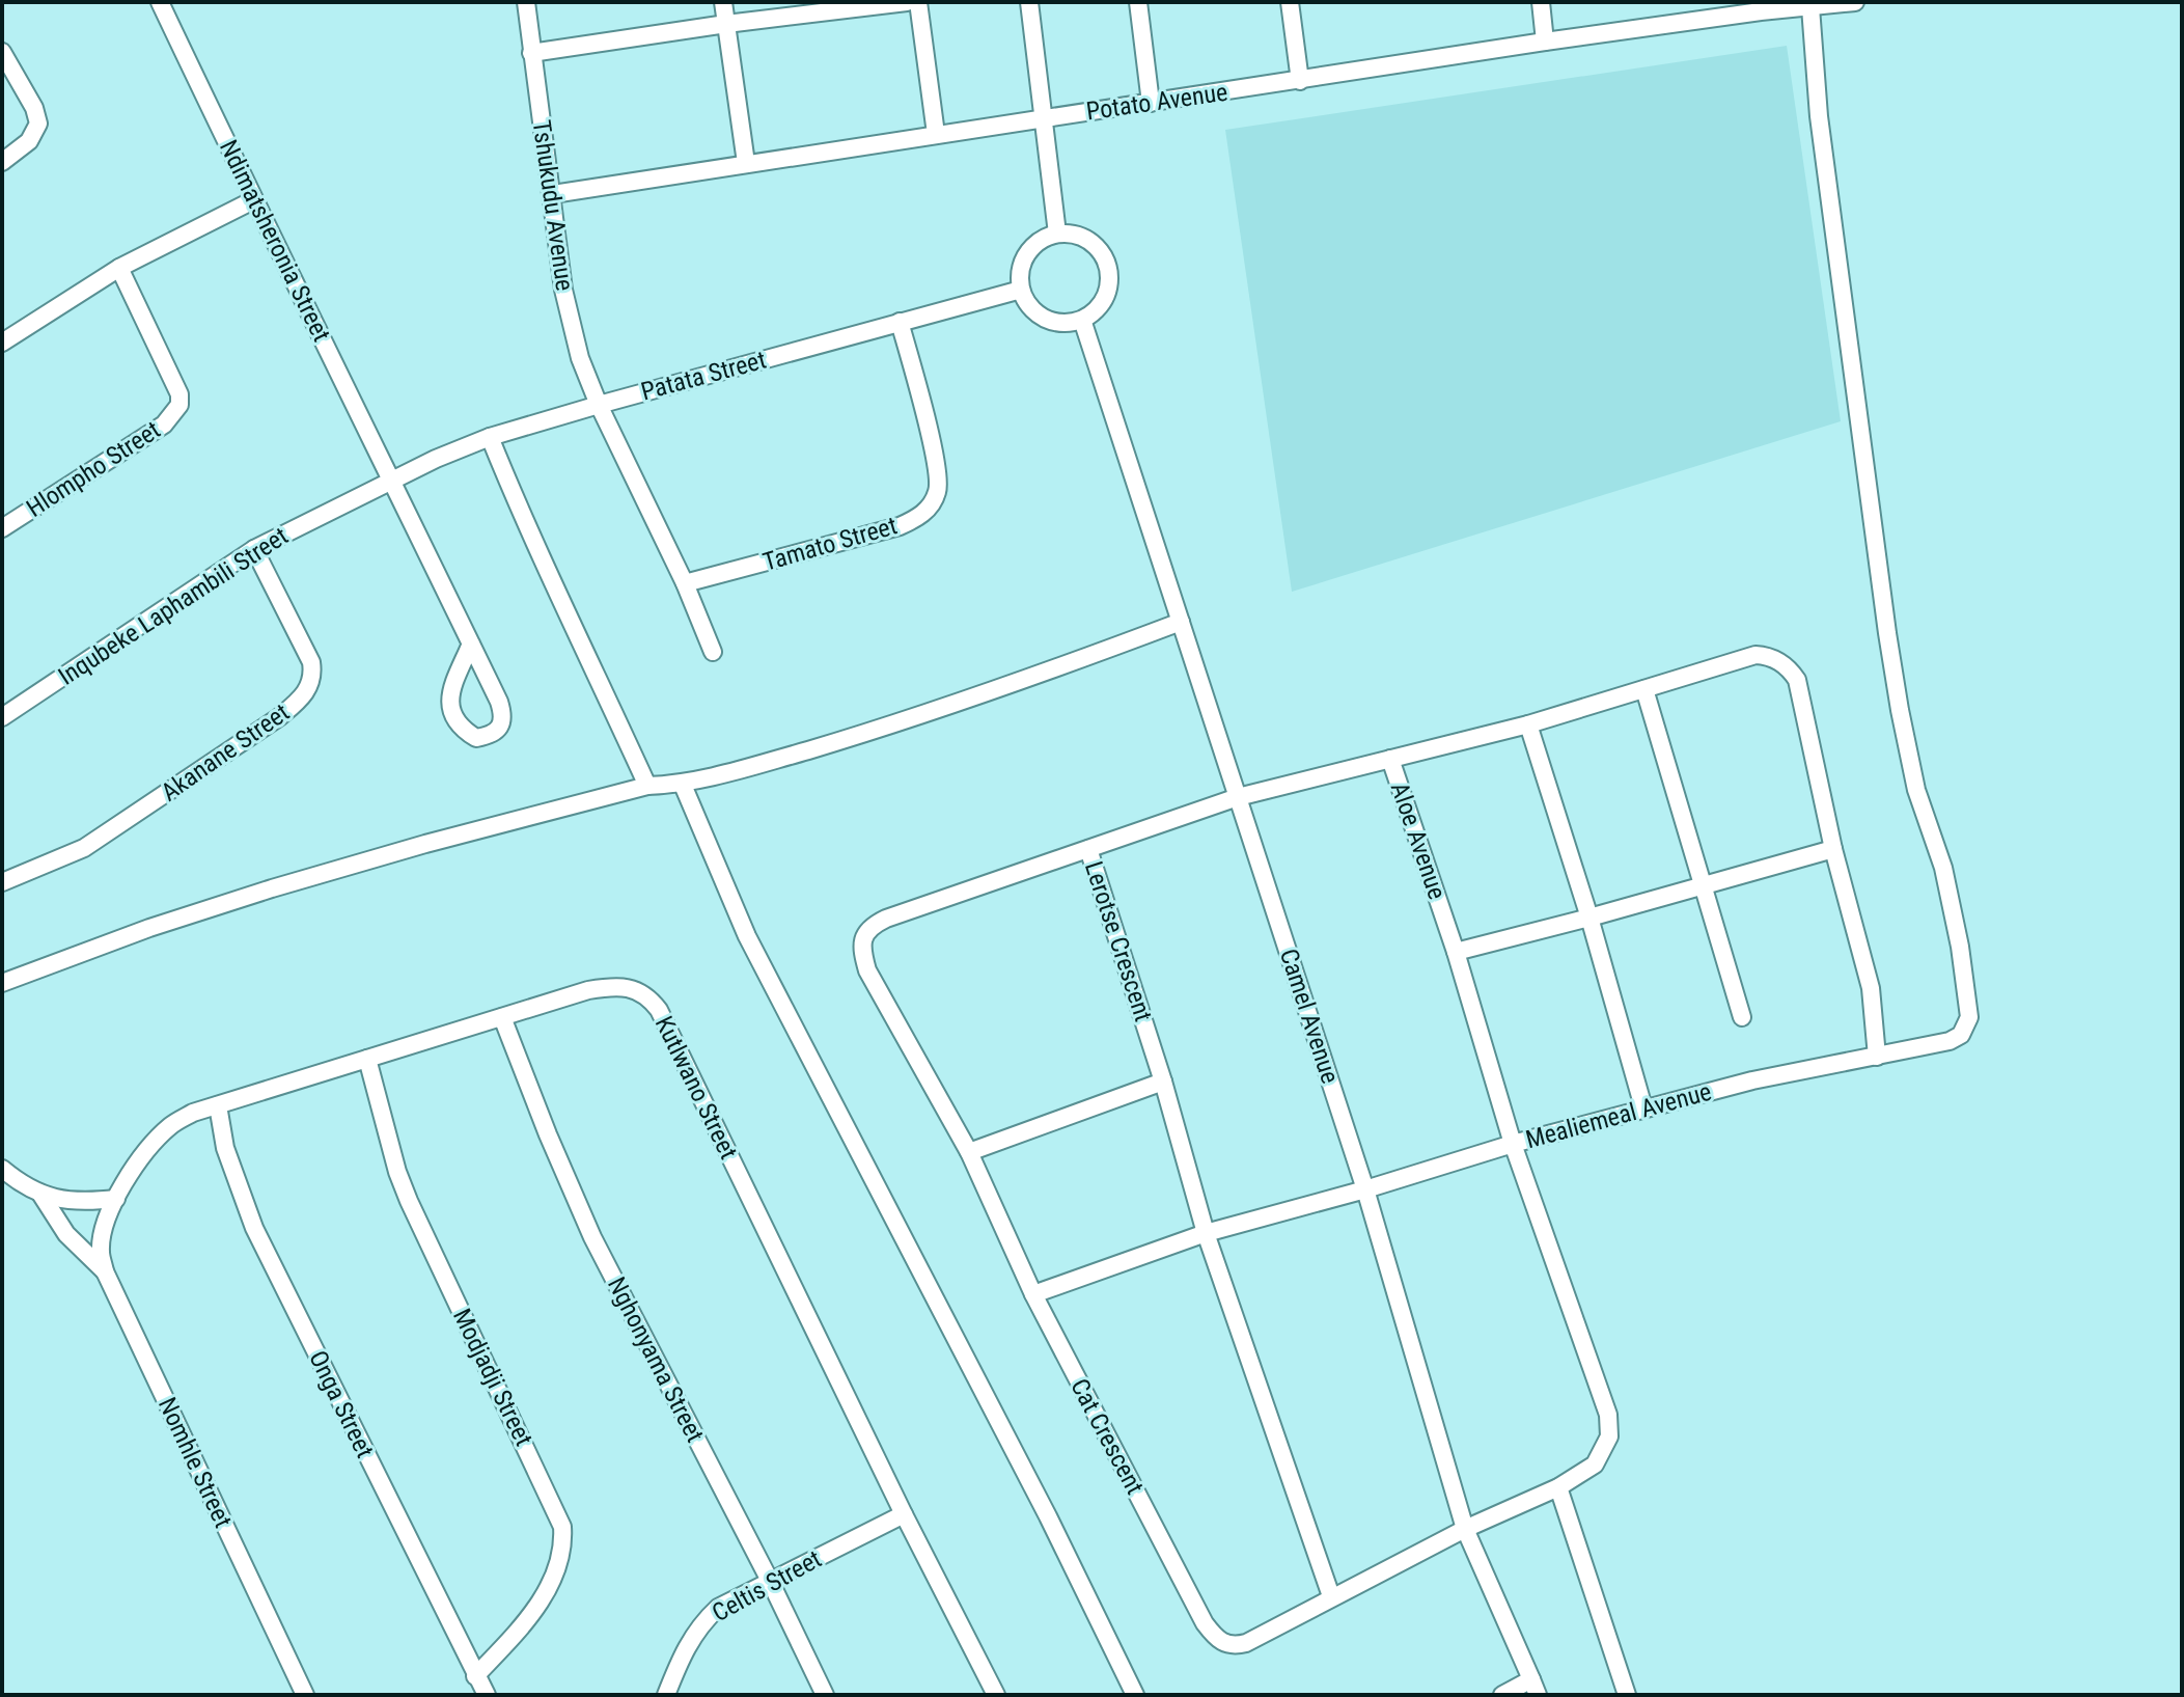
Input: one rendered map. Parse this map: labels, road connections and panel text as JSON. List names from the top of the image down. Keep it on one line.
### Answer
{"streets":{"street":["Potato Avenue","Tshukudu Avenue","Ndimatsheronia Street","Patata Street","Hlompho Street","Tamato Street","Inqubeke Laphambili Street","Akanane Street","Aloe Avenue","Lerotse Crescent","Camel Avenue","Kutlwano Street","Mealiemeal Avenue","Nghonyama Street","Modjadji Street","Onga Street","Cat Crescent","Nomhle Street","Celtis Street"]},"crossings":[["Potato Avenue","Tshukudu Avenue"],["Potato Avenue","Mealiemeal Avenue"],["Tshukudu Avenue","Patata Street"],["Ndimatsheronia Street","Patata Street"],["Ndimatsheronia Street","Inqubeke Laphambili Street"],["Patata Street","Tamato Street"],["Patata Street","Inqubeke Laphambili Street"],["Patata Street","Camel Avenue"],["Inqubeke Laphambili Street","Akanane Street"],["Aloe Avenue","Camel Avenue"],["Aloe Avenue","Mealiemeal Avenue"],["Aloe Avenue","Cat Crescent"],["Lerotse Crescent","Cat Crescent"],["Camel Avenue","Mealiemeal Avenue"],["Camel Avenue","Cat Crescent"],["Kutlwano Street","Nghonyama Street"],["Kutlwano Street","Modjadji Street"],["Kutlwano Street","Onga Street"],["Kutlwano Street","Nomhle Street"],["Kutlwano Street","Celtis Street"],["Nghonyama Street","Celtis Street"],["Modjadji Street","Onga Street"]]}
